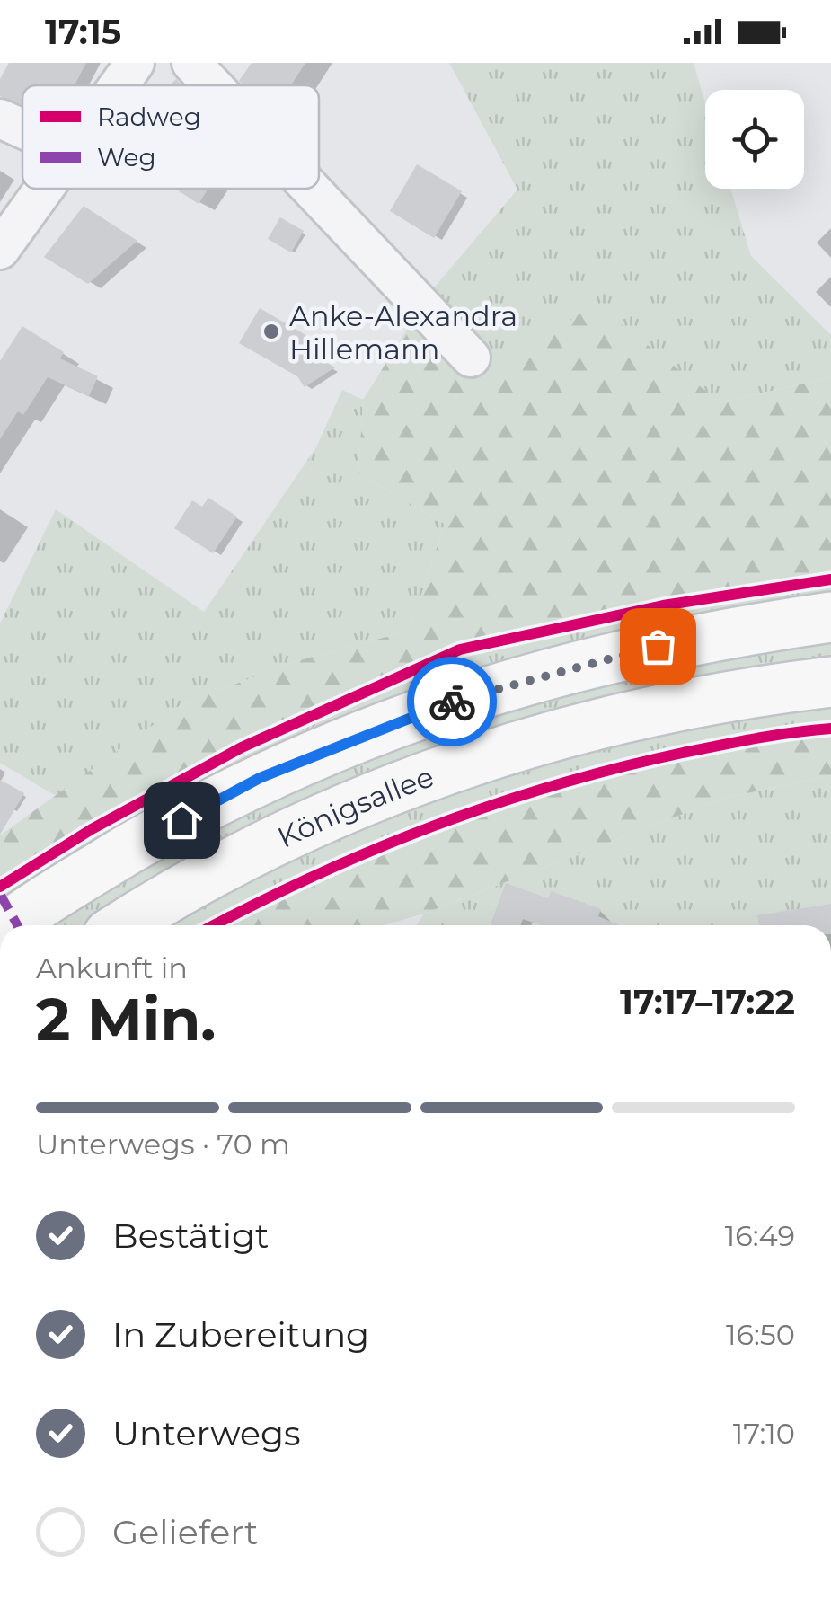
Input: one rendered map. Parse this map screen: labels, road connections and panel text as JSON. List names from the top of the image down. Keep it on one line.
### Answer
{"streets":{"main road":["Königsallee"]},"places":["Anke-Alexandra Hillemann"],"legend":["Radweg","Weg"],"page":{"status":"17:15","heading":["2 Min.","Ankunft in","17:17–17:22"],"bar":"Unterwegs · 70 m","list":[["Bestätigt","16:49"],["In Zubereitung","16:50"],["Unterwegs","17:10"],"Geliefert"]}}
